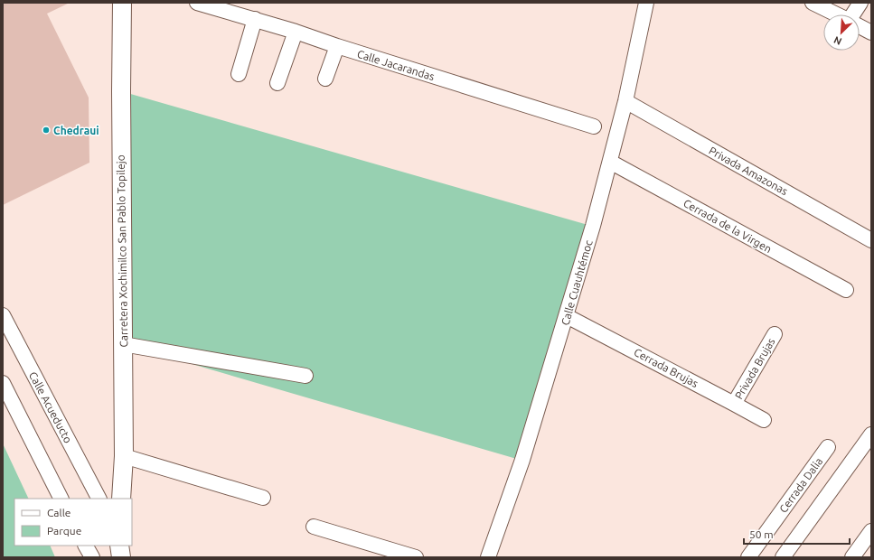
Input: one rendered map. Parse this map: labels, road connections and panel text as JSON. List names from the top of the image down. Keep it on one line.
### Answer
{"streets":{"main road":["Carretera Xochimilco San Pablo Topilejo"],"street":["Calle Jacarandas","Privada Amazonas","Cerrada de la Virgen","Calle Cuauhtémoc","Cerrada Brujas","Privada Brujas","Calle Acueducto","Cerrada Dalia"]},"crossings":[["Privada Amazonas","Calle Cuauhtémoc"],["Cerrada de la Virgen","Calle Cuauhtémoc"],["Calle Cuauhtémoc","Cerrada Brujas"],["Cerrada Brujas","Privada Brujas"]],"places":["Chedraui"],"legend":["Calle","Parque"],"scale_bar":"50 m","north":"bottom left"}
